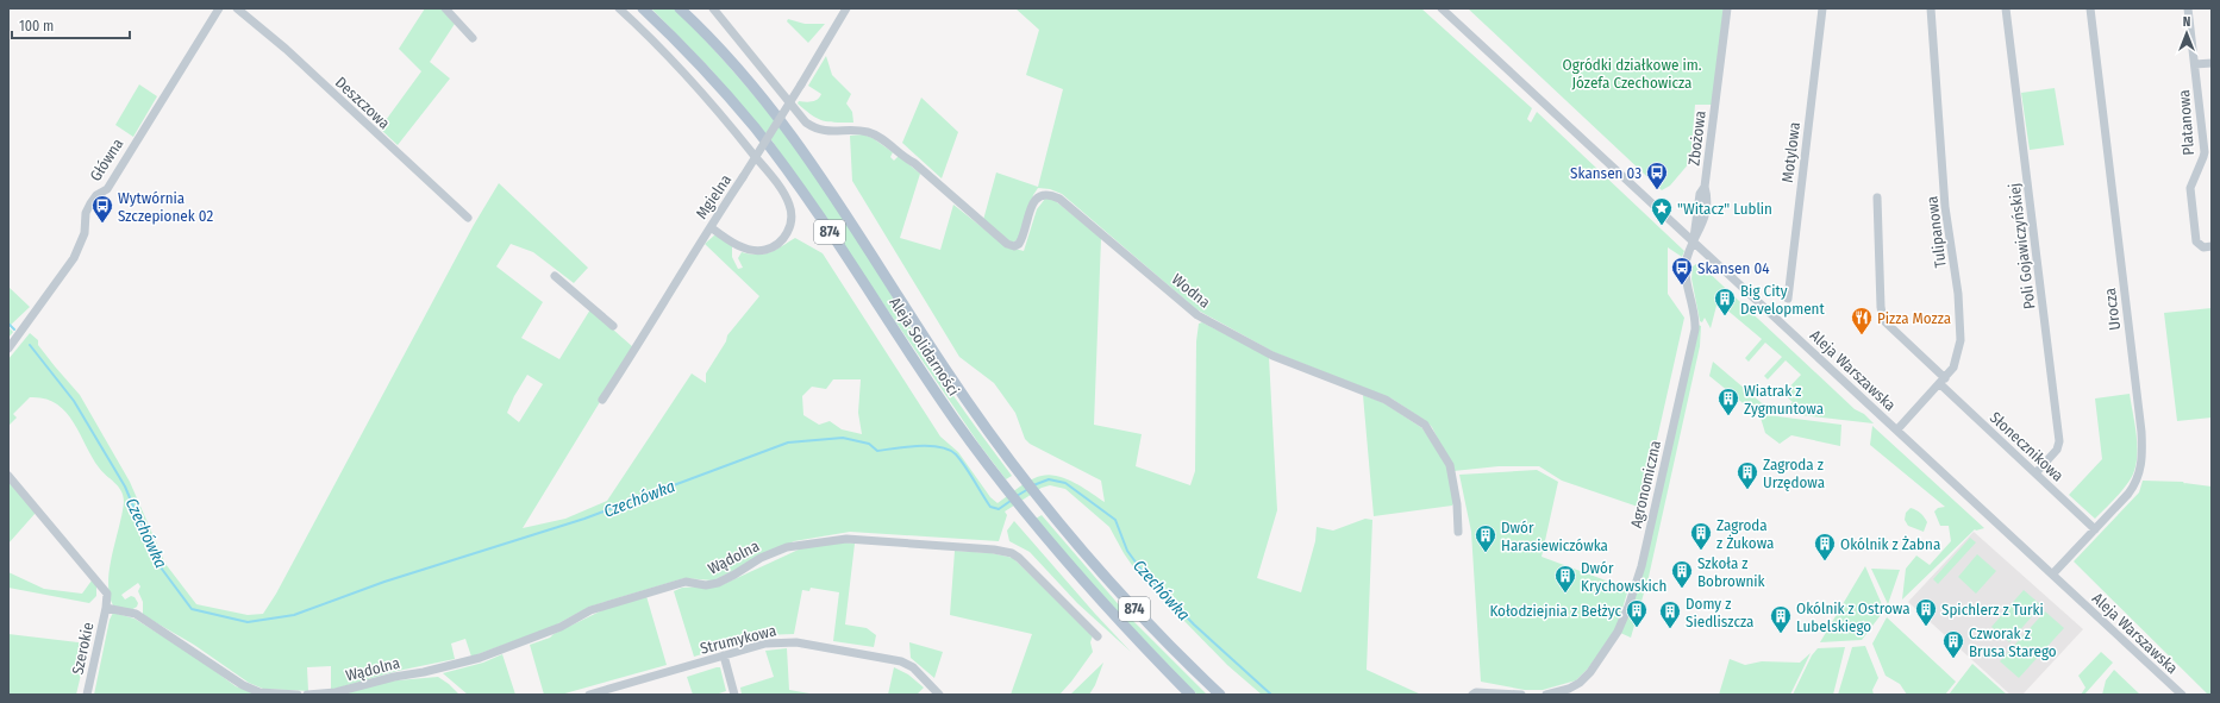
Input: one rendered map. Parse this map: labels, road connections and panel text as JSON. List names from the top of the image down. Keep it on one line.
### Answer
{"streets":{"main road":["874","Aleja Solidarności"],"street":["Deszczowa","Platanowa","Zbożowa","Motylowa","Główna","Mgielna","Tulipanowa","Poli Gojawiczyńskiej","Wodna","Urocza","Aleja Warszawska","Słonecznikowa","Agronomiczna","Wądolna","Strumykowa","Szerokie"]},"crossings":[["Zbożowa","Aleja Warszawska"],["Zbożowa","Agronomiczna"],["Tulipanowa","Aleja Warszawska"],["Tulipanowa","Słonecznikowa"],["Poli Gojawiczyńskiej","Słonecznikowa"],["Urocza","Aleja Warszawska"],["Urocza","Słonecznikowa"],["Aleja Warszawska","Agronomiczna"]],"water":["Czechówka"],"parks":["Ogródki działkowe im. Józefa Czechowicza"],"places":{"bus stop":["Skansen 03","Wytwórnia Szczepionek 02","Skansen 04"],"place":["\"Witacz\" Lublin"],"building":["Big City Development","Wiatrak z Zygmuntowa","Zagroda z Urzędowa","Zagroda z Żukowa","Dwór Harasiewiczówka","Okólnik z Żabna","Szkoła z Bobrownik","Dwór Krychowskich","Spichlerz z Turki","Kołodziejnia z Bełżyc","Domy z Siedliszcza","Okólnik z Ostrowa Lubelskiego","Czworak z Brusa Starego"],"restaurant":["Pizza Mozza"]},"scale_bar":"100 m","north":"top"}
